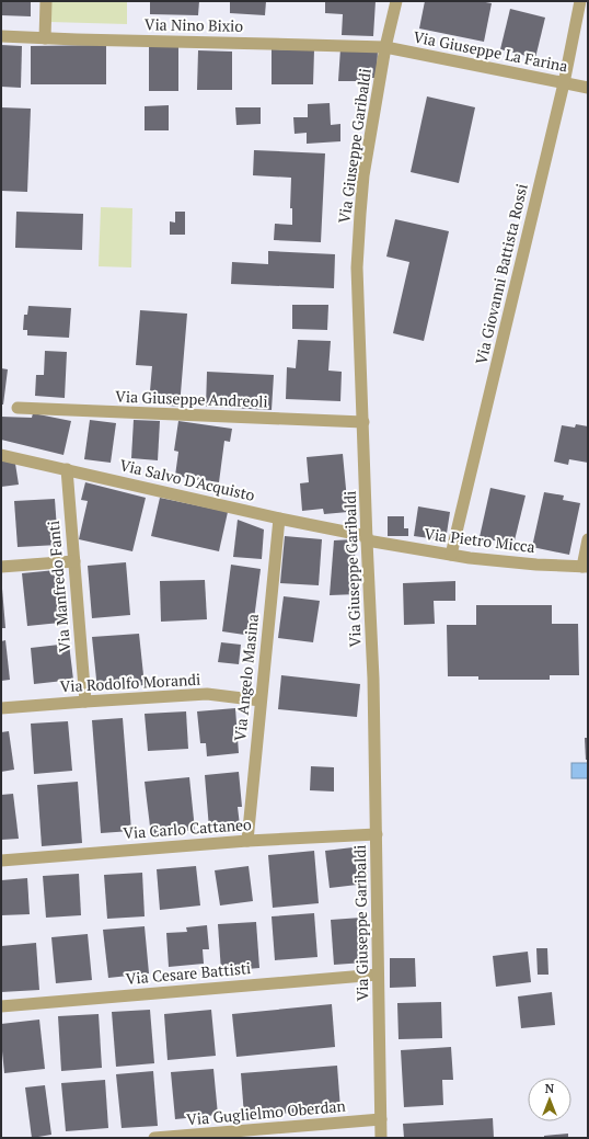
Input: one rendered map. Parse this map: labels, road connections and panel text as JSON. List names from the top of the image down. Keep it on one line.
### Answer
{"streets":{"street":["Via Nino Bixio","Via Giuseppe La Farina","Via Giuseppe Garibaldi","Via Giovanni Battista Rossi","Via Giuseppe Andreoli","Via Salvo D'Acquisto","Via Pietro Micca","Via Manfredo Fanti","Via Angelo Masina","Via Rodolfo Morandi","Via Carlo Cattaneo","Via Cesare Battisti","Via Guglielmo Oberdan"]},"crossings":[["Via Nino Bixio","Via Giuseppe La Farina"],["Via Nino Bixio","Via Giuseppe Garibaldi"],["Via Giuseppe La Farina","Via Giuseppe Garibaldi"],["Via Giuseppe La Farina","Via Giovanni Battista Rossi"],["Via Giuseppe Garibaldi","Via Giuseppe Andreoli"],["Via Giuseppe Garibaldi","Via Salvo D'Acquisto"],["Via Giuseppe Garibaldi","Via Pietro Micca"],["Via Giuseppe Garibaldi","Via Carlo Cattaneo"],["Via Giuseppe Garibaldi","Via Cesare Battisti"],["Via Giuseppe Garibaldi","Via Guglielmo Oberdan"],["Via Giovanni Battista Rossi","Via Pietro Micca"],["Via Salvo D'Acquisto","Via Pietro Micca"],["Via Salvo D'Acquisto","Via Manfredo Fanti"],["Via Salvo D'Acquisto","Via Angelo Masina"],["Via Manfredo Fanti","Via Rodolfo Morandi"],["Via Angelo Masina","Via Rodolfo Morandi"],["Via Angelo Masina","Via Carlo Cattaneo"]],"north":"top"}
